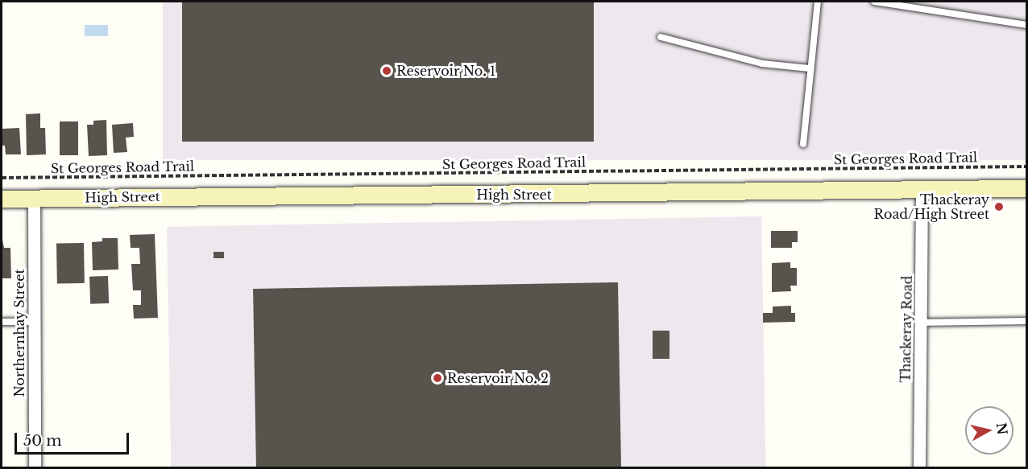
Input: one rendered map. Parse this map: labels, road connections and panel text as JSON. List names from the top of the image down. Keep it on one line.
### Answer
{"streets":{"main road":["High Street"],"street":["Thackeray Road","Northernhay Street"],"path":["St Georges Road Trail"]},"crossings":[["High Street","Thackeray Road"],["High Street","Northernhay Street"]],"places":["Reservoir No. 1","Thackeray Road/High Street","Reservoir No. 2"],"scale_bar":"50 m","north":"right"}
